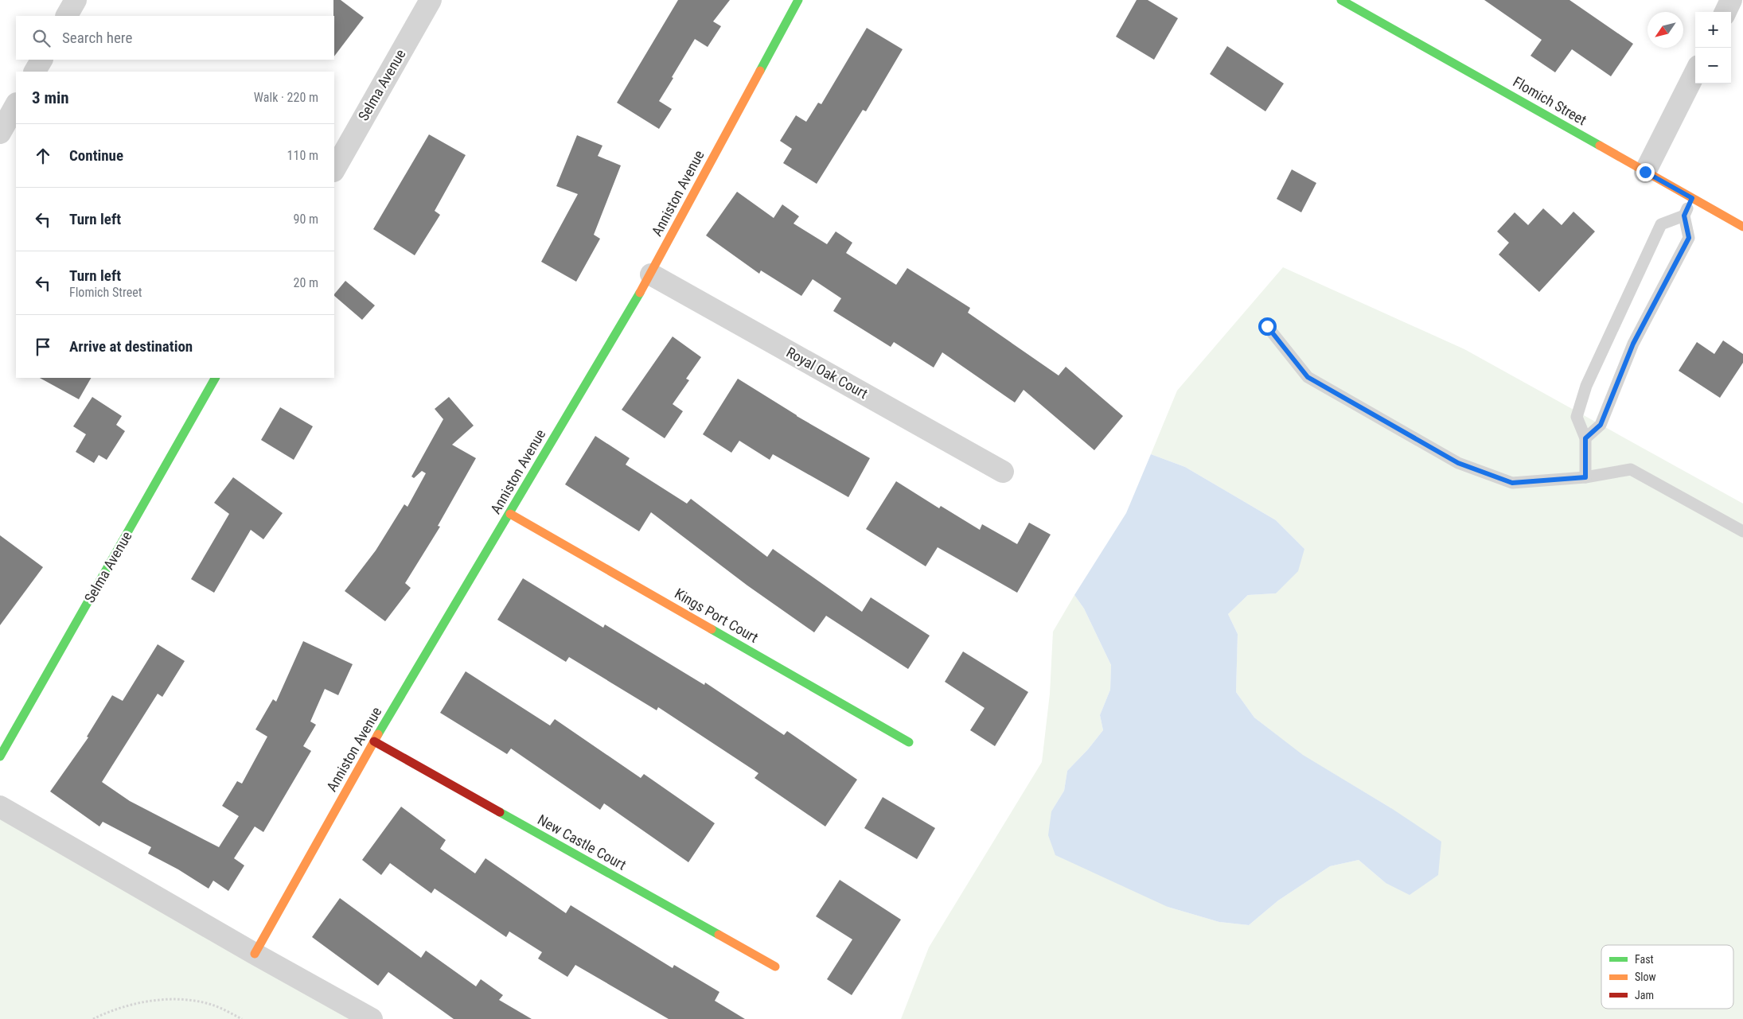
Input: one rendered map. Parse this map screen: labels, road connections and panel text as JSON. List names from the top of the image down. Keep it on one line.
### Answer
{"streets":{"street":["Selma Avenue","Flomich Street","Anniston Avenue","Royal Oak Court","Kings Port Court","New Castle Court"]},"crossings":[["Anniston Avenue","Royal Oak Court"],["Anniston Avenue","Kings Port Court"],["Anniston Avenue","New Castle Court"]],"legend":["Fast","Slow","Jam"],"north":"bottom left","page":{"map_buttons":["+","−"],"search":"Search here","heading":["3 min","Walk · 220 m"],"list":[["Continue","110 m"],["Turn left","90 m"],["Turn left","Flomich Street","20 m"],"Arrive at destination"]}}
